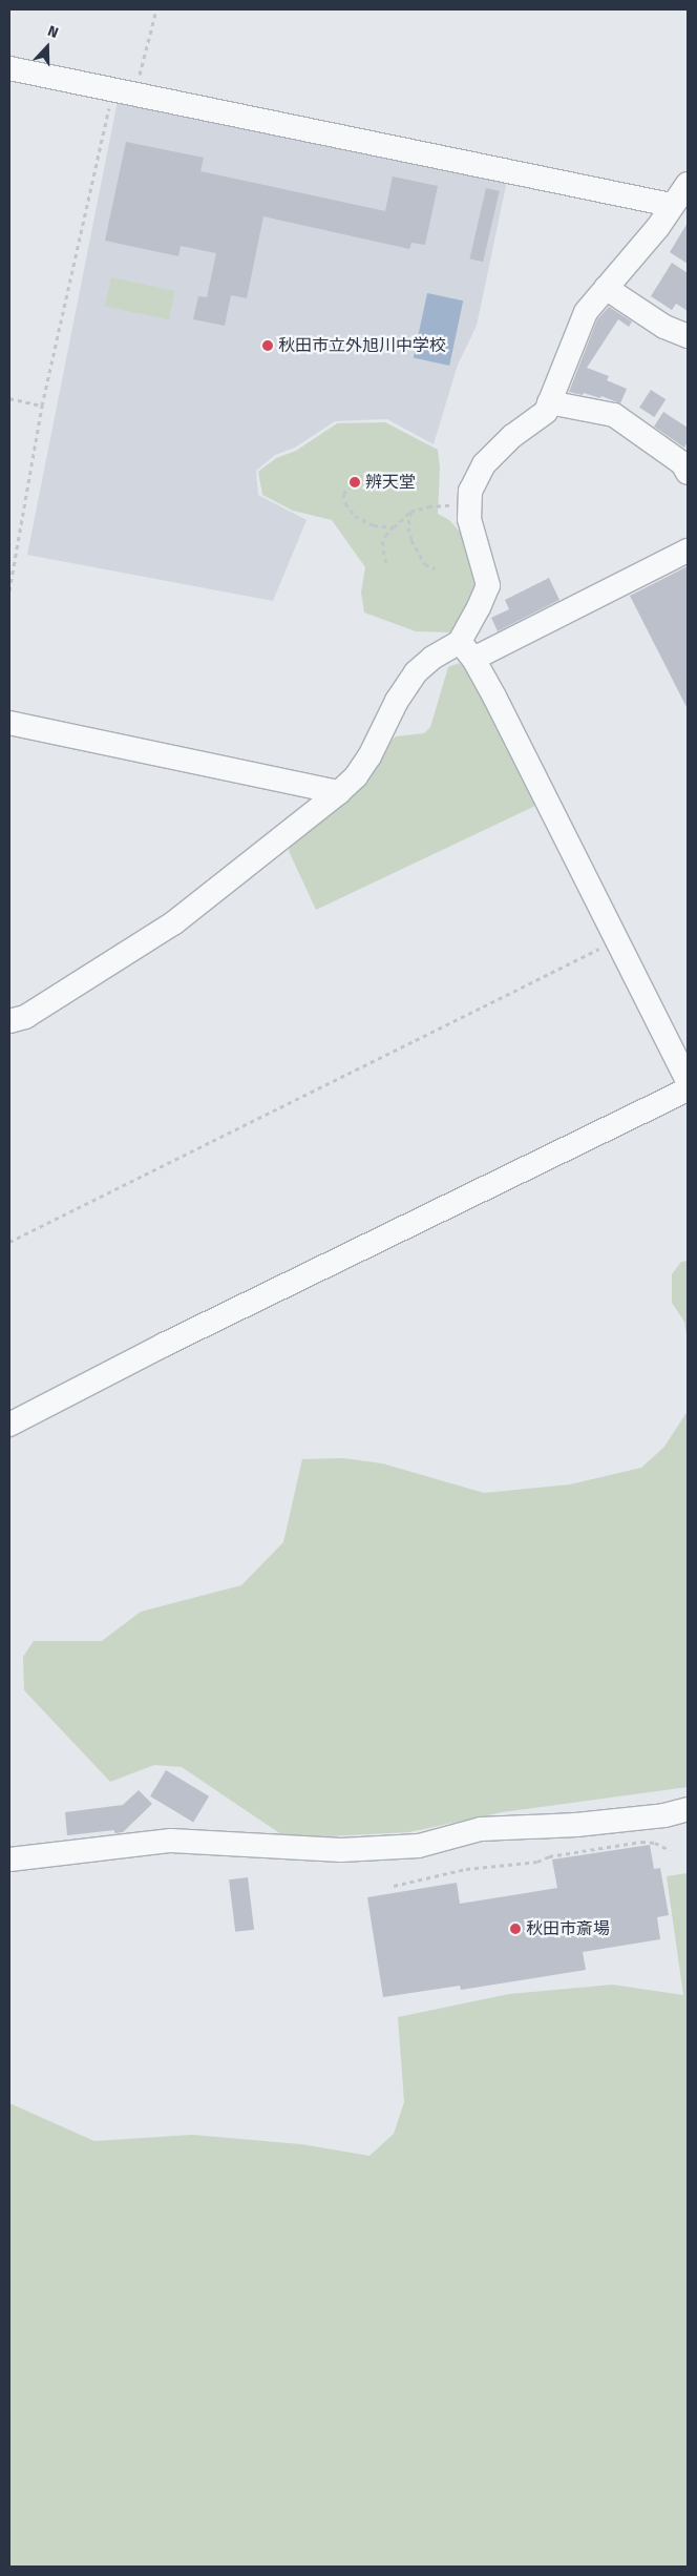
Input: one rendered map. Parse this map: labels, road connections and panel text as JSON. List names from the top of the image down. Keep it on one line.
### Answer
{"places":["秋田市立外旭川中学校","辨天堂","秋田市斎場"],"north":"top"}
